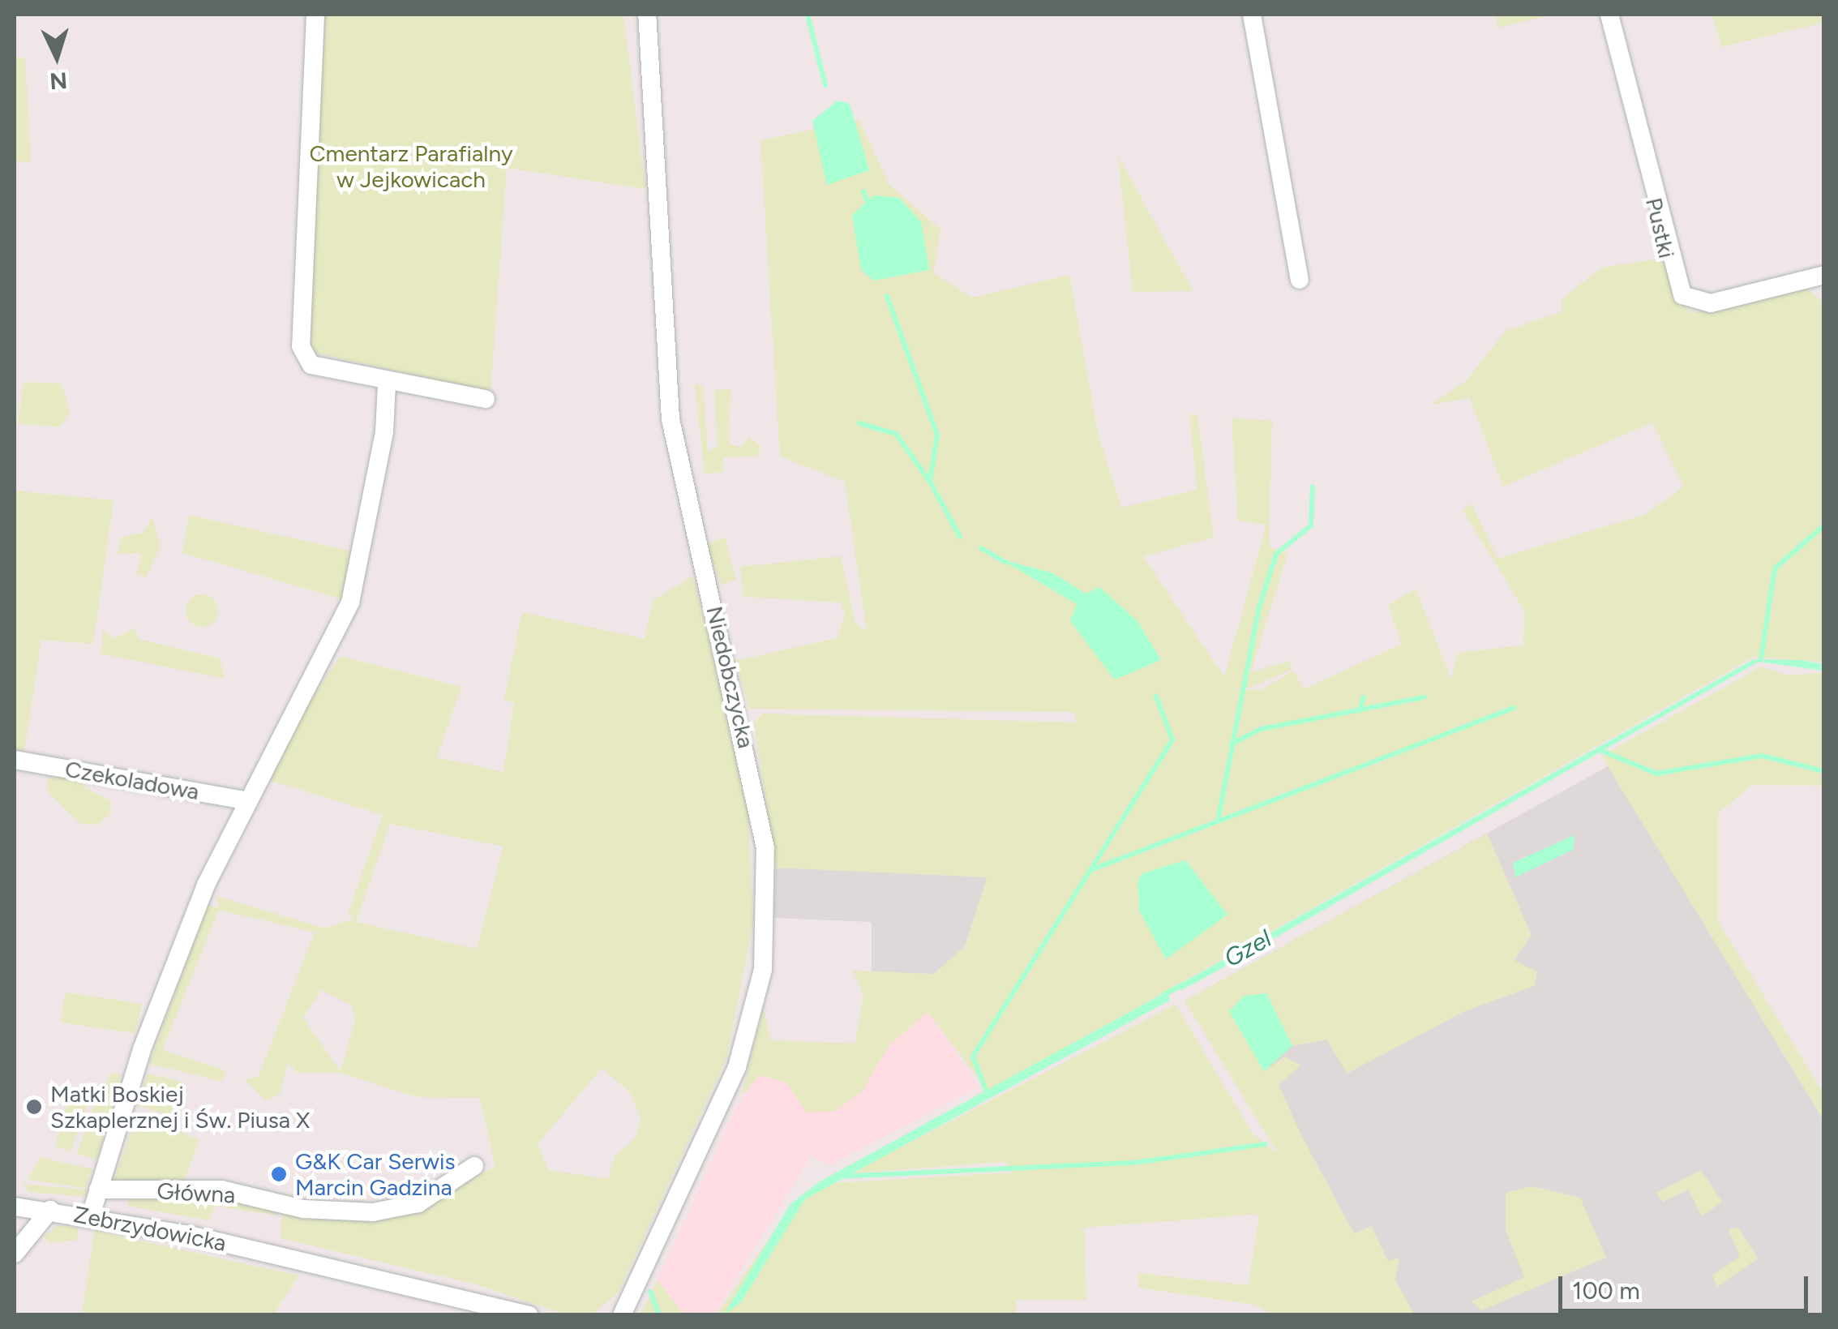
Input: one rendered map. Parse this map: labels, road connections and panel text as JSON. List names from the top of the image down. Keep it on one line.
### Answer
{"streets":{"street":["Pustki","Niedobczycka","Czekoladowa","Główna","Zebrzydowicka"]},"water":["Gzel"],"parks":["Cmentarz Parafialny w Jejkowicach"],"places":["Matki Boskiej Szkaplerznej i Św. Piusa X","G&K Car Serwis Marcin Gadzina"],"scale_bar":"100 m","north":"bottom"}
